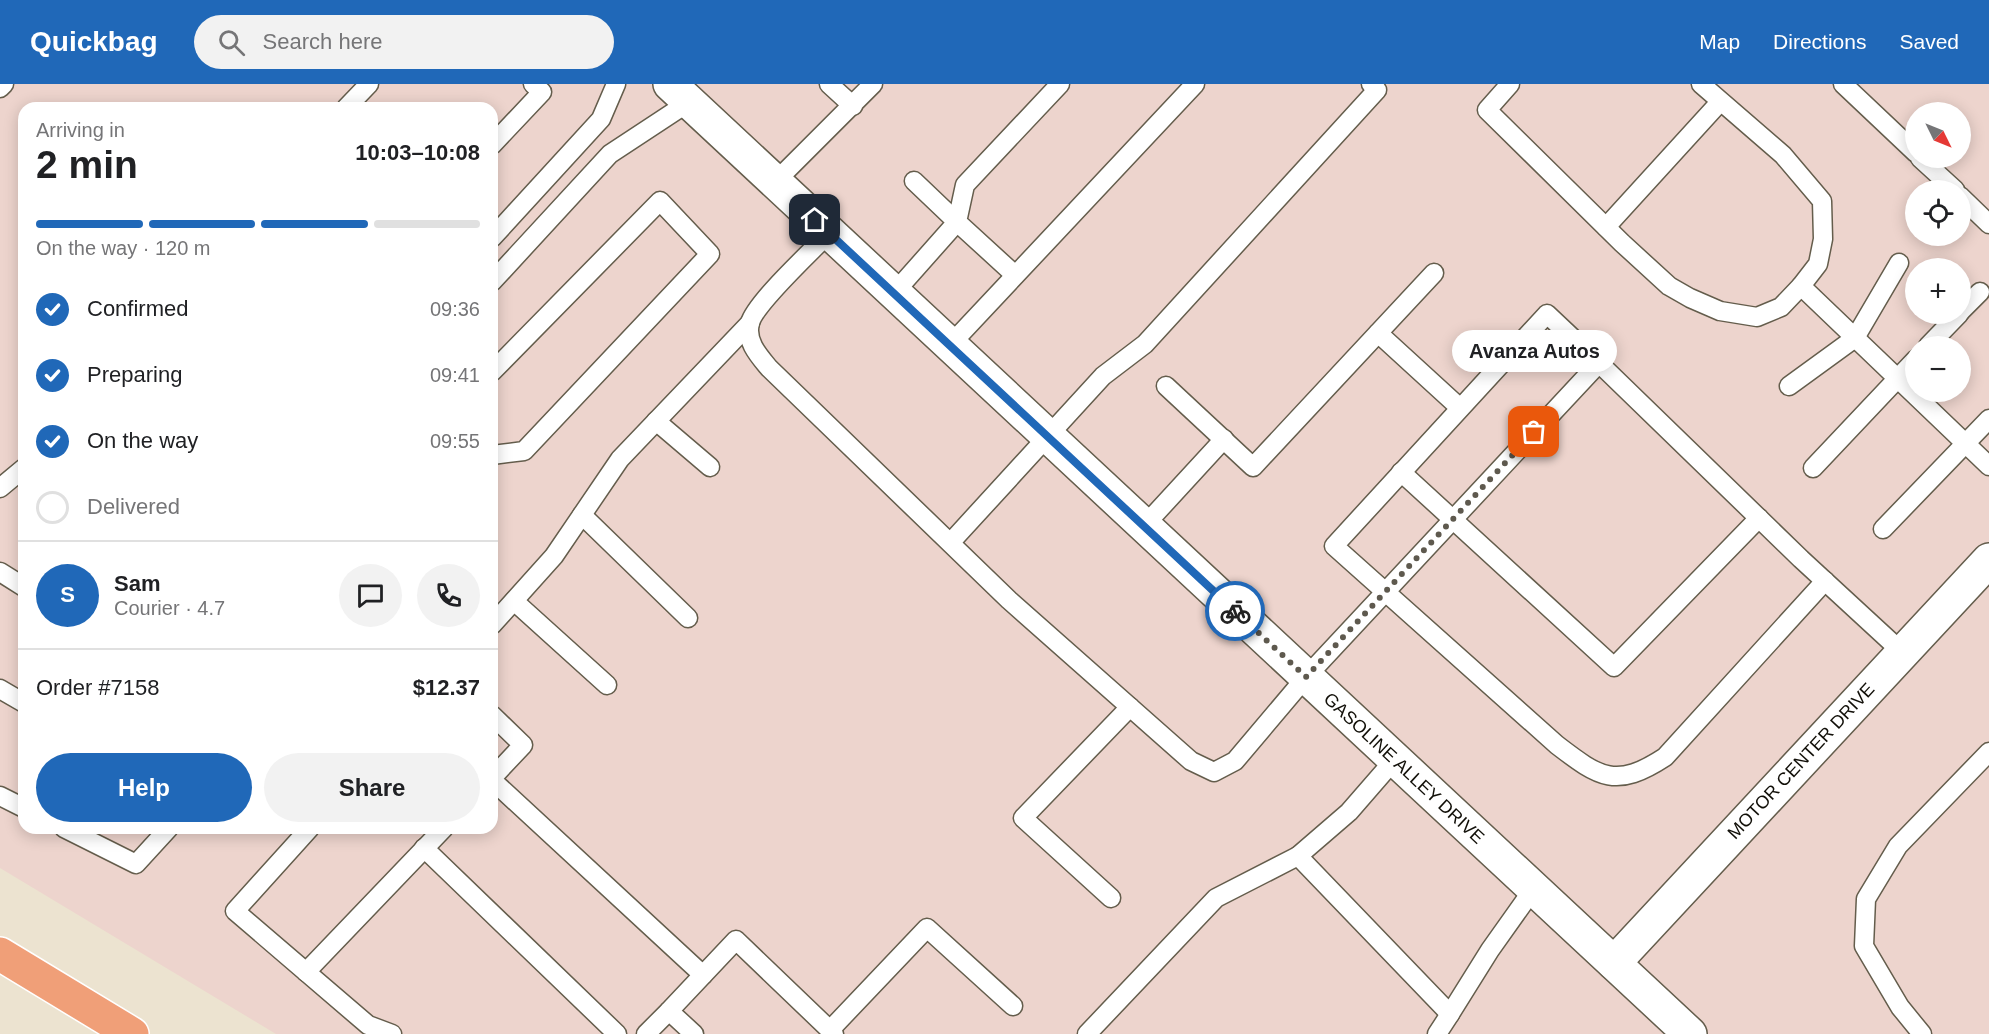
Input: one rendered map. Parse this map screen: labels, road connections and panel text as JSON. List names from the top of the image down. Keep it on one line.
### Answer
{"streets":{"street":["MOTOR CENTER DRIVE","GASOLINE ALLEY DRIVE"]},"crossings":[["MOTOR CENTER DRIVE","GASOLINE ALLEY DRIVE"]],"places":["Avanza Autos"],"north":"bottom right","page":{"header":"Quickbag","search":"Search here","nav":["Map","Directions","Saved"],"map_buttons":["+","−"],"heading":["2 min","Arriving in","10:03–10:08"],"panel":["Sam","Courier · 4.7","Order #7158","$12.37"],"bar":"On the way · 120 m","list":[["Confirmed","09:36"],["Preparing","09:41"],["On the way","09:55"],"Delivered"],"bubble":"Avanza Autos","round":"S","buttons":["Help","Share"]}}
